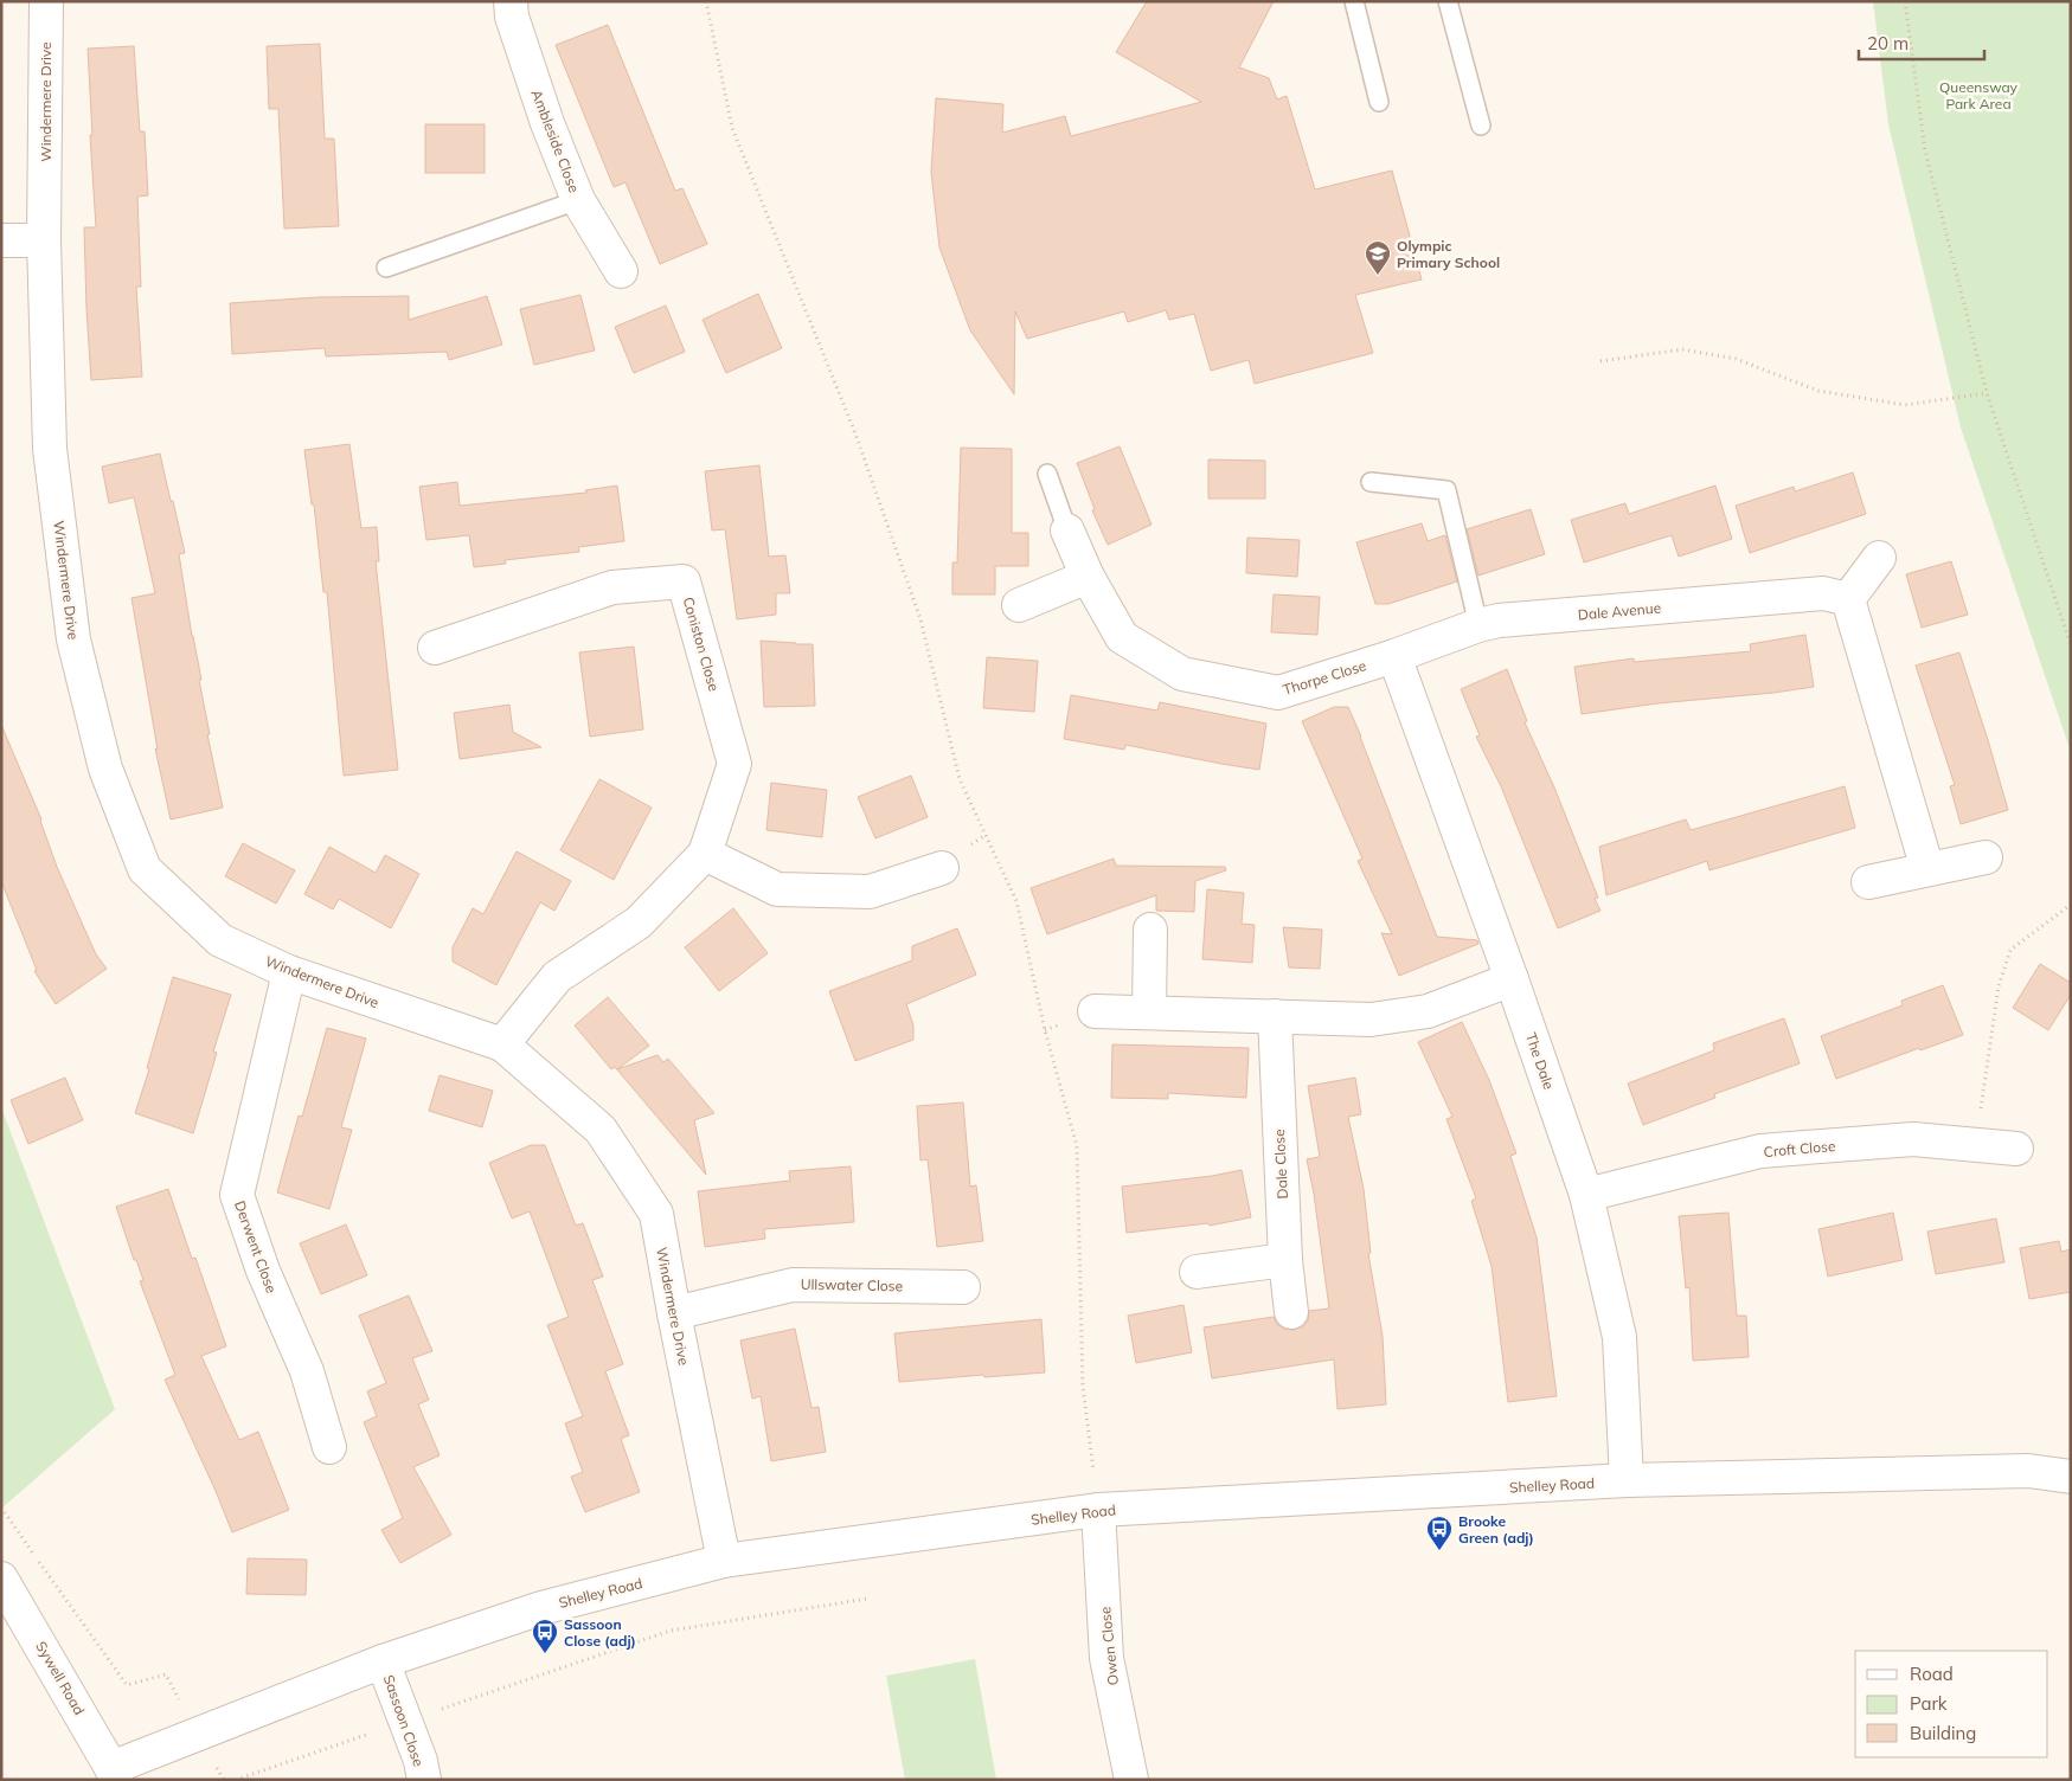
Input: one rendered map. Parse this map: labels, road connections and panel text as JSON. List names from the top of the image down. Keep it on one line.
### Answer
{"streets":{"street":["Windermere Drive","Ambleside Close","Dale Avenue","Coniston Close","Thorpe Close","The Dale","Croft Close","Dale Close","Derwent Close","Ullswater Close","Shelley Road","Owen Close","Sywell Road","Sassoon Close"]},"crossings":[["Windermere Drive","Coniston Close"],["Windermere Drive","Derwent Close"],["Windermere Drive","Ullswater Close"],["Windermere Drive","Shelley Road"],["Dale Avenue","Thorpe Close"],["Dale Avenue","The Dale"],["Thorpe Close","The Dale"],["The Dale","Croft Close"],["The Dale","Shelley Road"],["Shelley Road","Owen Close"],["Shelley Road","Sywell Road"],["Shelley Road","Sassoon Close"]],"parks":["Queensway Park Area"],"places":{"school or university":["Olympic Primary School"],"bus stop":["Brooke Green (adj)","Sassoon Close (adj)"]},"legend":["Road","Park","Building"],"scale_bar":"20 m"}
